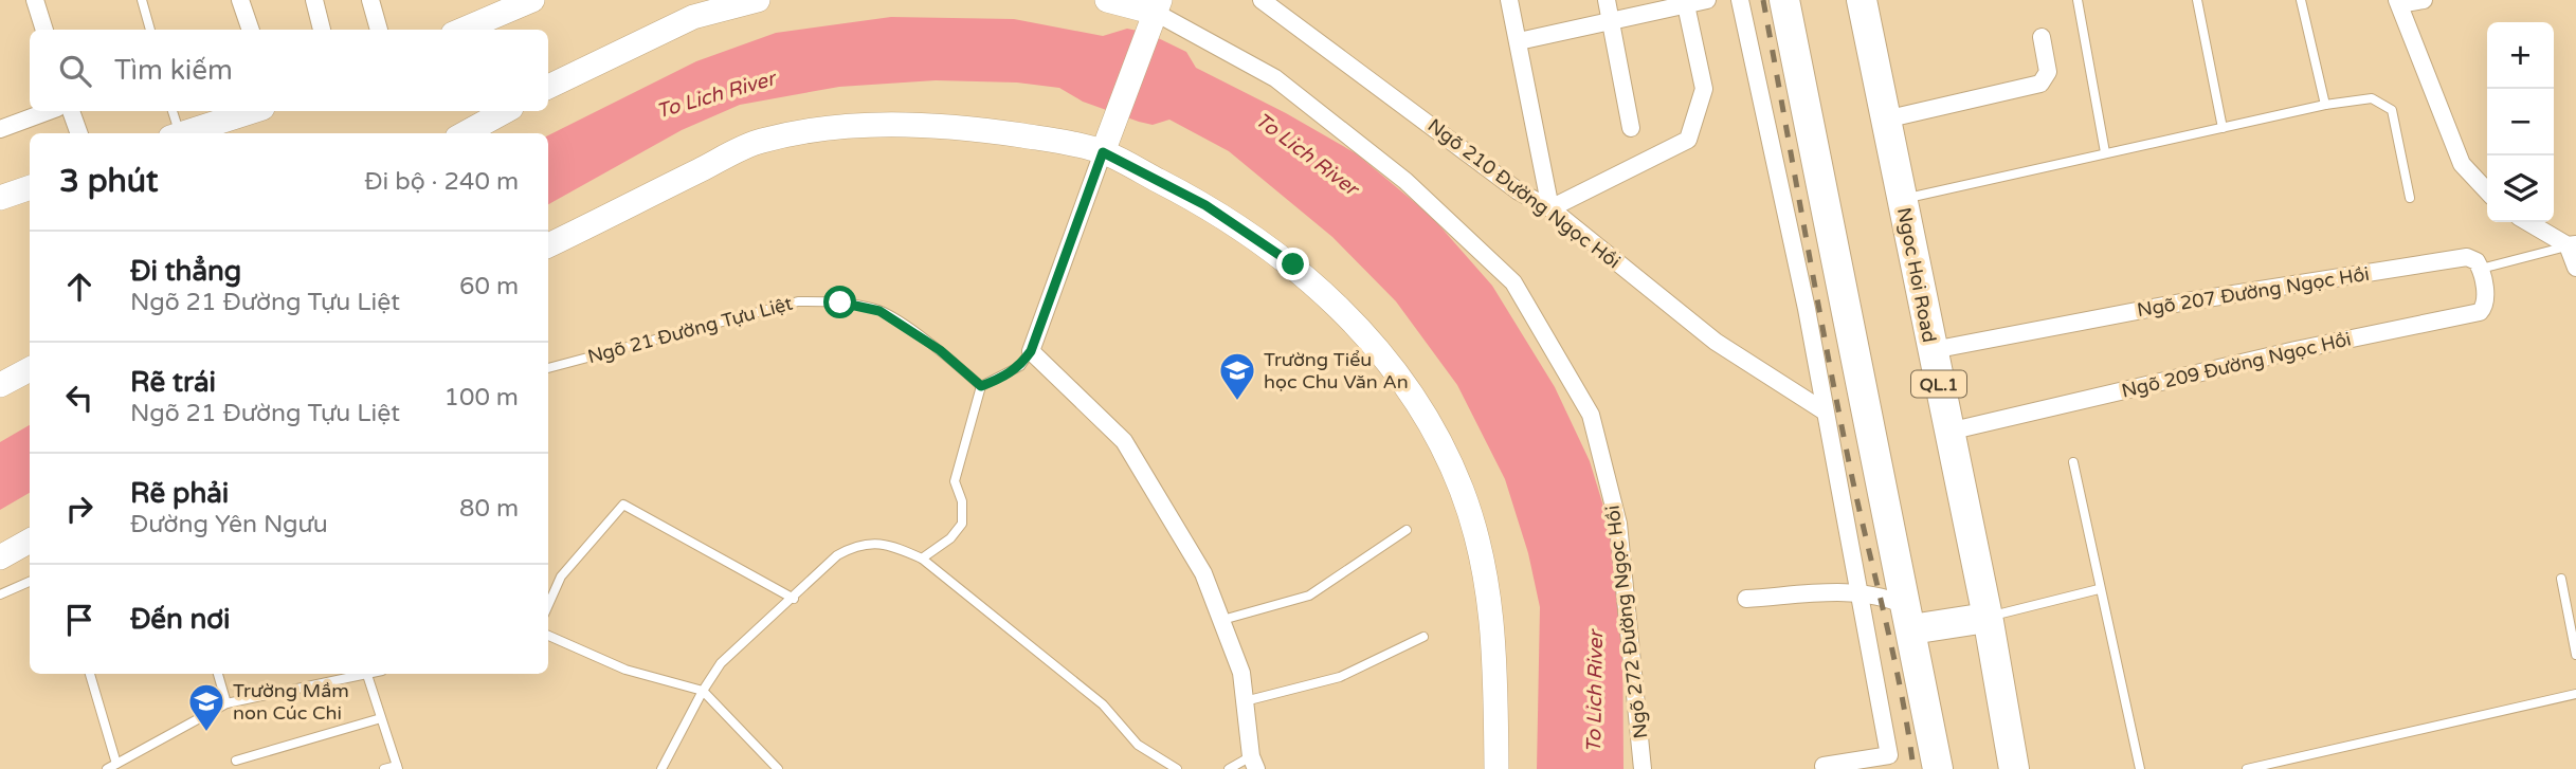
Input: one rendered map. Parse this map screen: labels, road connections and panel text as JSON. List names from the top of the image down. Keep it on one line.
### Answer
{"streets":{"highway":["Ngoc Hoi Road","QL.1"],"street":["Ngõ 210 Đường Ngọc Hồi","Ngõ 207 Đường Ngọc Hồi","Ngõ 209 Đường Ngọc Hồi","Ngõ 272 Đường Ngọc Hồi"],"lane":["Ngõ 21 Đường Tựu Liệt"]},"crossings":[["Ngoc Hoi Road","Ngõ 207 Đường Ngọc Hồi"],["Ngoc Hoi Road","Ngõ 209 Đường Ngọc Hồi"],["Ngõ 207 Đường Ngọc Hồi","Ngõ 209 Đường Ngọc Hồi"]],"water":["To Lich River"],"places":{"school or university":["Trường Tiểu học Chu Văn An","Trường Mầm non Cúc Chi"]},"page":{"map_buttons":["+","−"],"search":"Tìm kiếm","heading":["3 phút","Đi bộ · 240 m"],"list":[["Đi thẳng","Ngõ 21 Đường Tựu Liệt","60 m"],["Rẽ trái","Ngõ 21 Đường Tựu Liệt","100 m"],["Rẽ phải","Đường Yên Ngưu","80 m"],"Đến nơi"]}}
